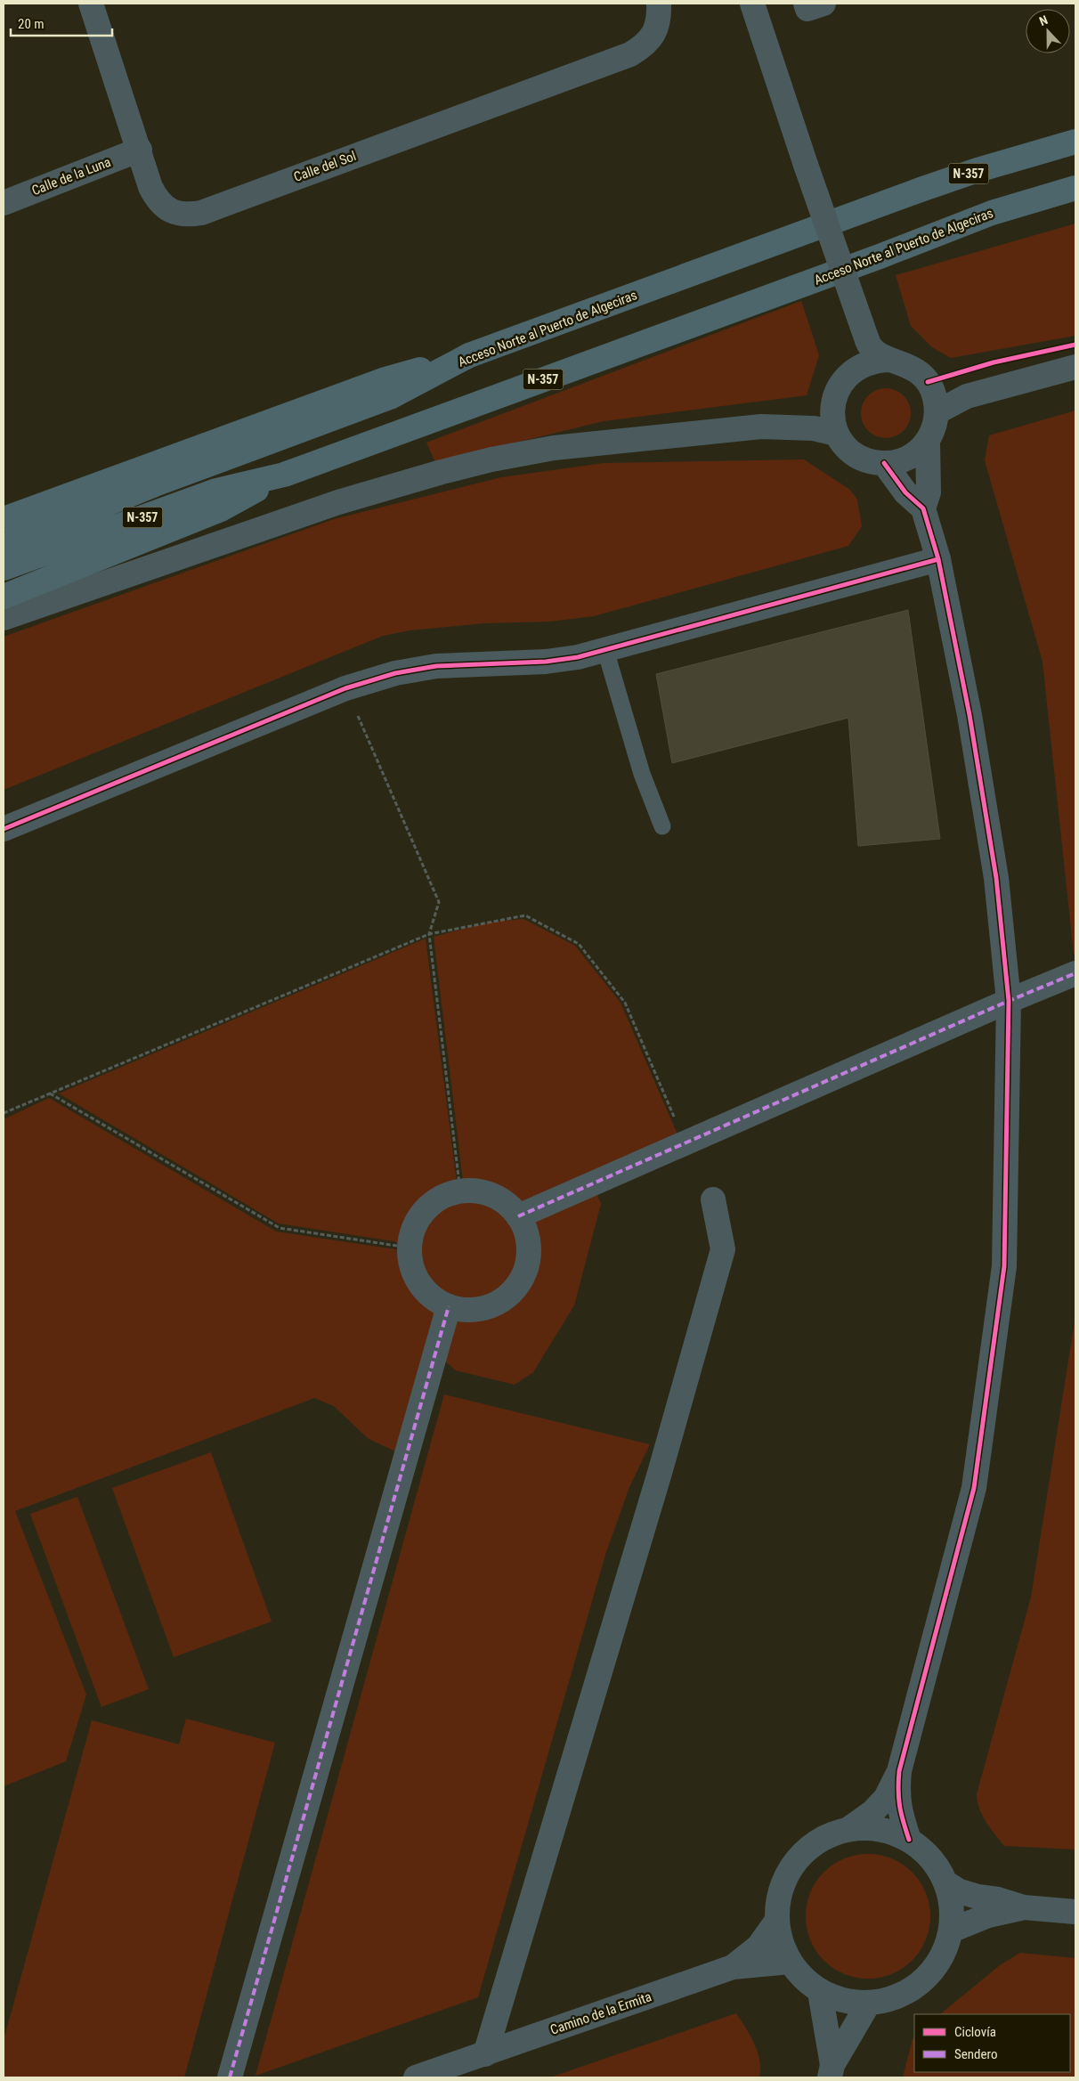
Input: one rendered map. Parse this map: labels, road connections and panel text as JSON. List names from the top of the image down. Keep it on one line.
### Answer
{"streets":{"highway":["N-357","Acceso Norte al Puerto de Algeciras"],"street":["Calle del Sol","Calle de la Luna","Camino de la Ermita"]},"crossings":[["Calle del Sol","Calle de la Luna"]],"legend":["Ciclovía","Sendero"],"scale_bar":"20 m","north":"top"}
